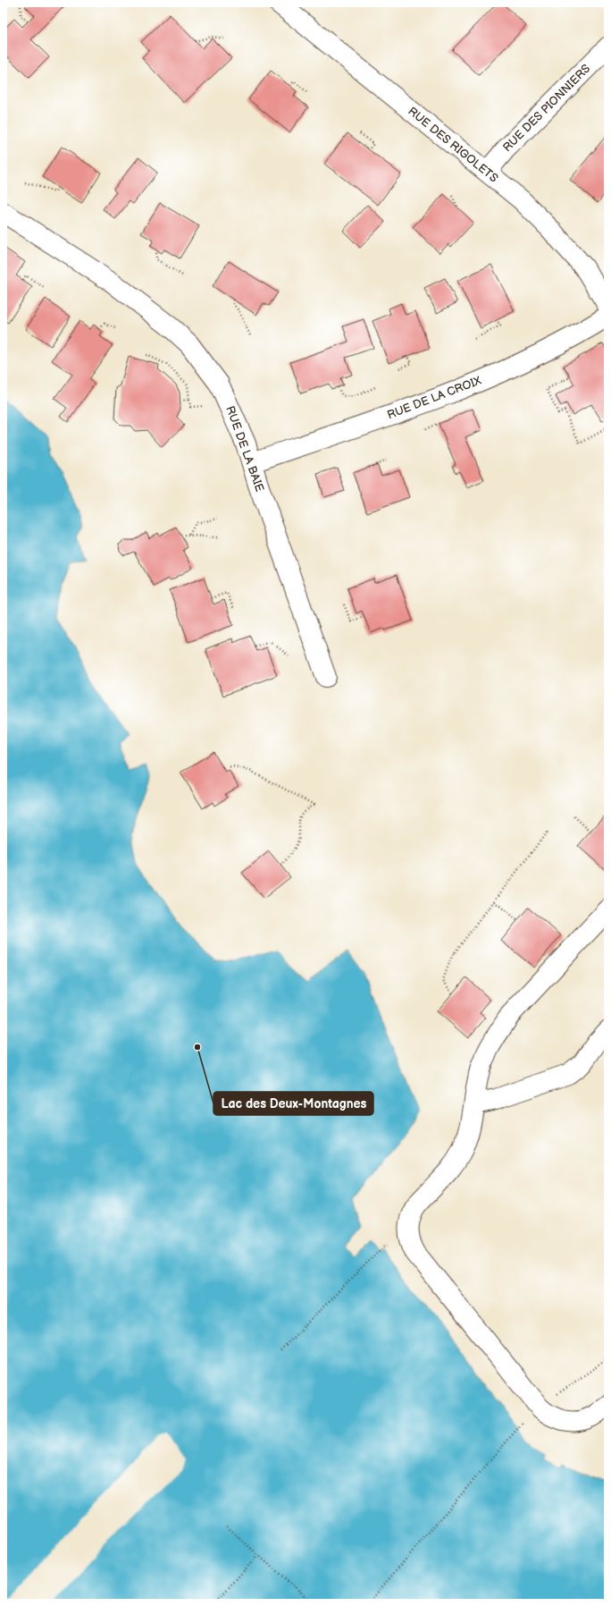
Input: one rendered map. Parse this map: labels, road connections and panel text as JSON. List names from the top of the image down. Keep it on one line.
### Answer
{"streets":{"street":["RUE DES PIONNIERS","RUE DES RIGOLETS","RUE DE LA CROIX","RUE DE LA BAIE"]},"crossings":[["RUE DES PIONNIERS","RUE DES RIGOLETS"],["RUE DE LA CROIX","RUE DE LA BAIE"]],"places":["Lac des Deux-Montagnes"]}
